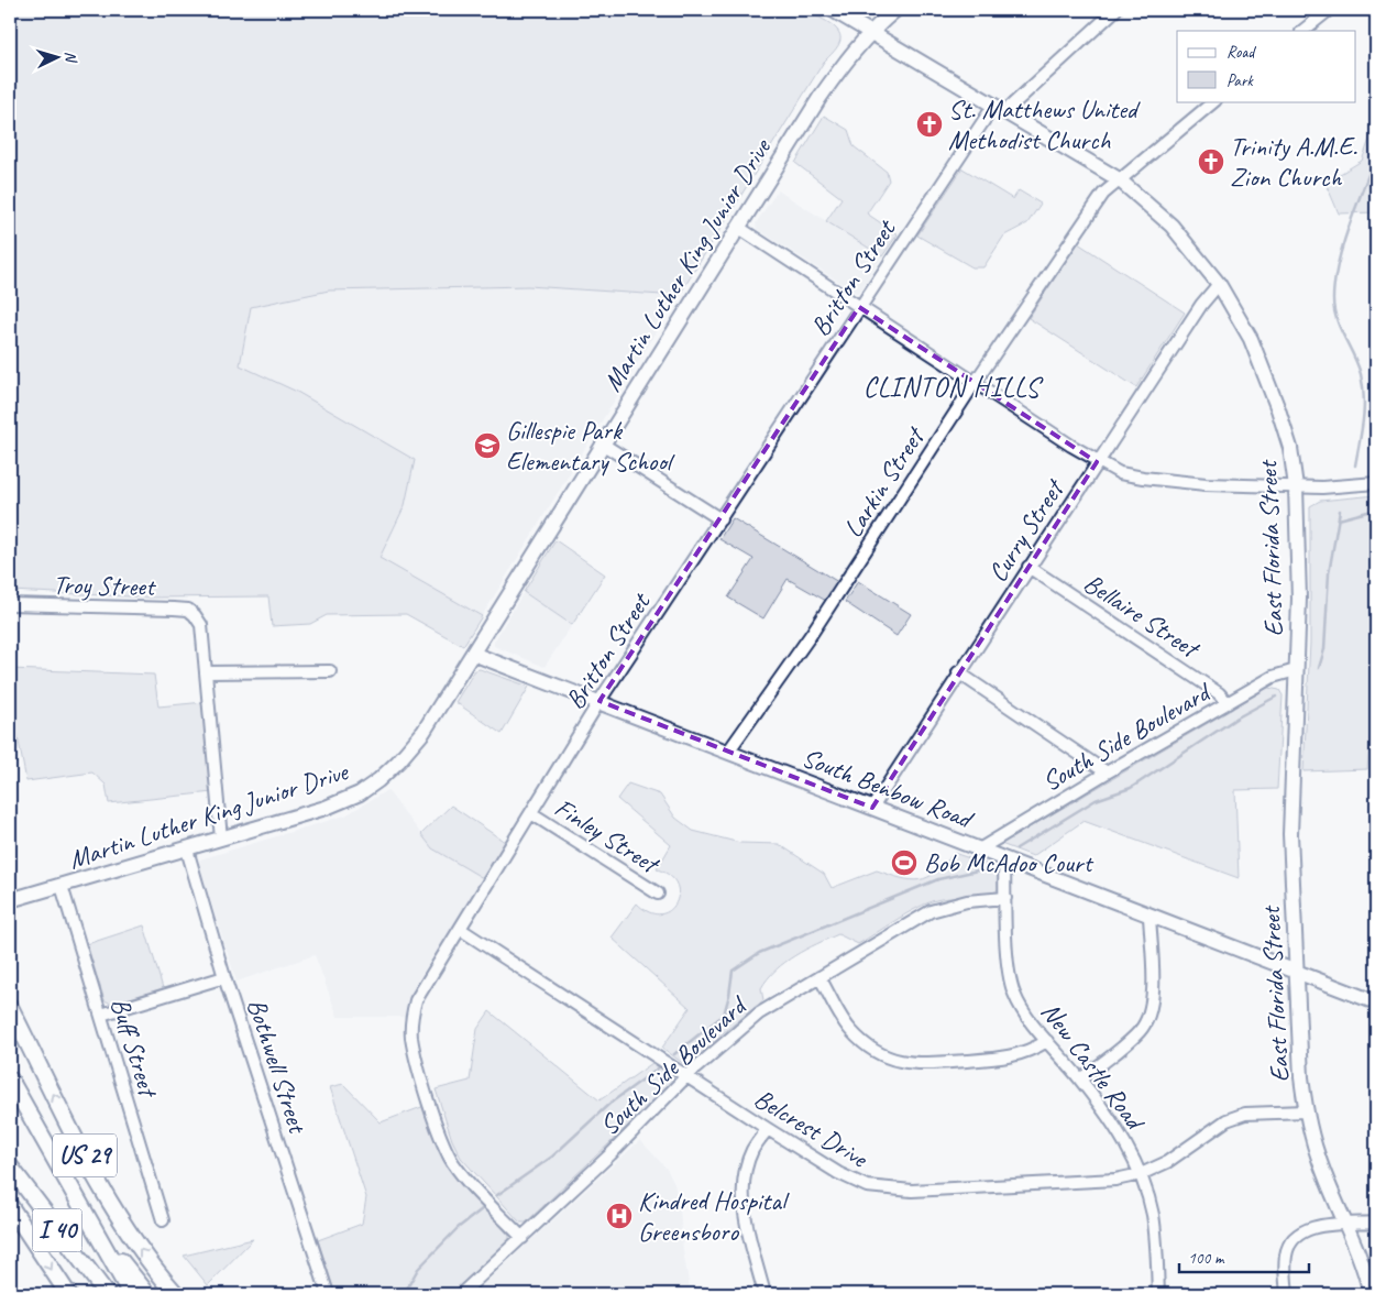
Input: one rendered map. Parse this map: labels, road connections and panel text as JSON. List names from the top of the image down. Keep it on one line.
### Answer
{"streets":{"highway":["US 29","I 40"],"main road":["Martin Luther King Junior Drive","East Florida Street","South Benbow Road"],"street":["Britton Street","Larkin Street","Curry Street","Troy Street","Bellaire Street","South Side Boulevard","Finley Street","Buff Street","Bothwell Street","New Castle Road","Belcrest Drive"]},"crossings":[["Martin Luther King Junior Drive","East Florida Street"],["Martin Luther King Junior Drive","South Benbow Road"],["Martin Luther King Junior Drive","Buff Street"],["Martin Luther King Junior Drive","Bothwell Street"],["Britton Street","East Florida Street"],["Britton Street","South Side Boulevard"],["Britton Street","South Benbow Road"],["Britton Street","Finley Street"],["Britton Street","Belcrest Drive"],["Larkin Street","East Florida Street"],["Larkin Street","South Benbow Road"],["Curry Street","East Florida Street"],["Curry Street","Bellaire Street"],["Curry Street","South Benbow Road"],["East Florida Street","South Side Boulevard"],["East Florida Street","South Benbow Road"],["East Florida Street","Belcrest Drive"],["Bellaire Street","South Side Boulevard"],["South Side Boulevard","South Benbow Road"],["South Side Boulevard","New Castle Road"],["South Side Boulevard","Belcrest Drive"],["South Benbow Road","New Castle Road"],["New Castle Road","Belcrest Drive"]],"districts":["CLINTON HILLS"],"places":{"church":["St. Matthews United Methodist Church","Trinity A.M.E. Zion Church"],"school or university":["Gillespie Park Elementary School"],"sports":["Bob McAdoo Court"],"hospital":["Kindred Hospital Greensboro"]},"legend":["Road","Park"],"scale_bar":"100 m","north":"right"}
